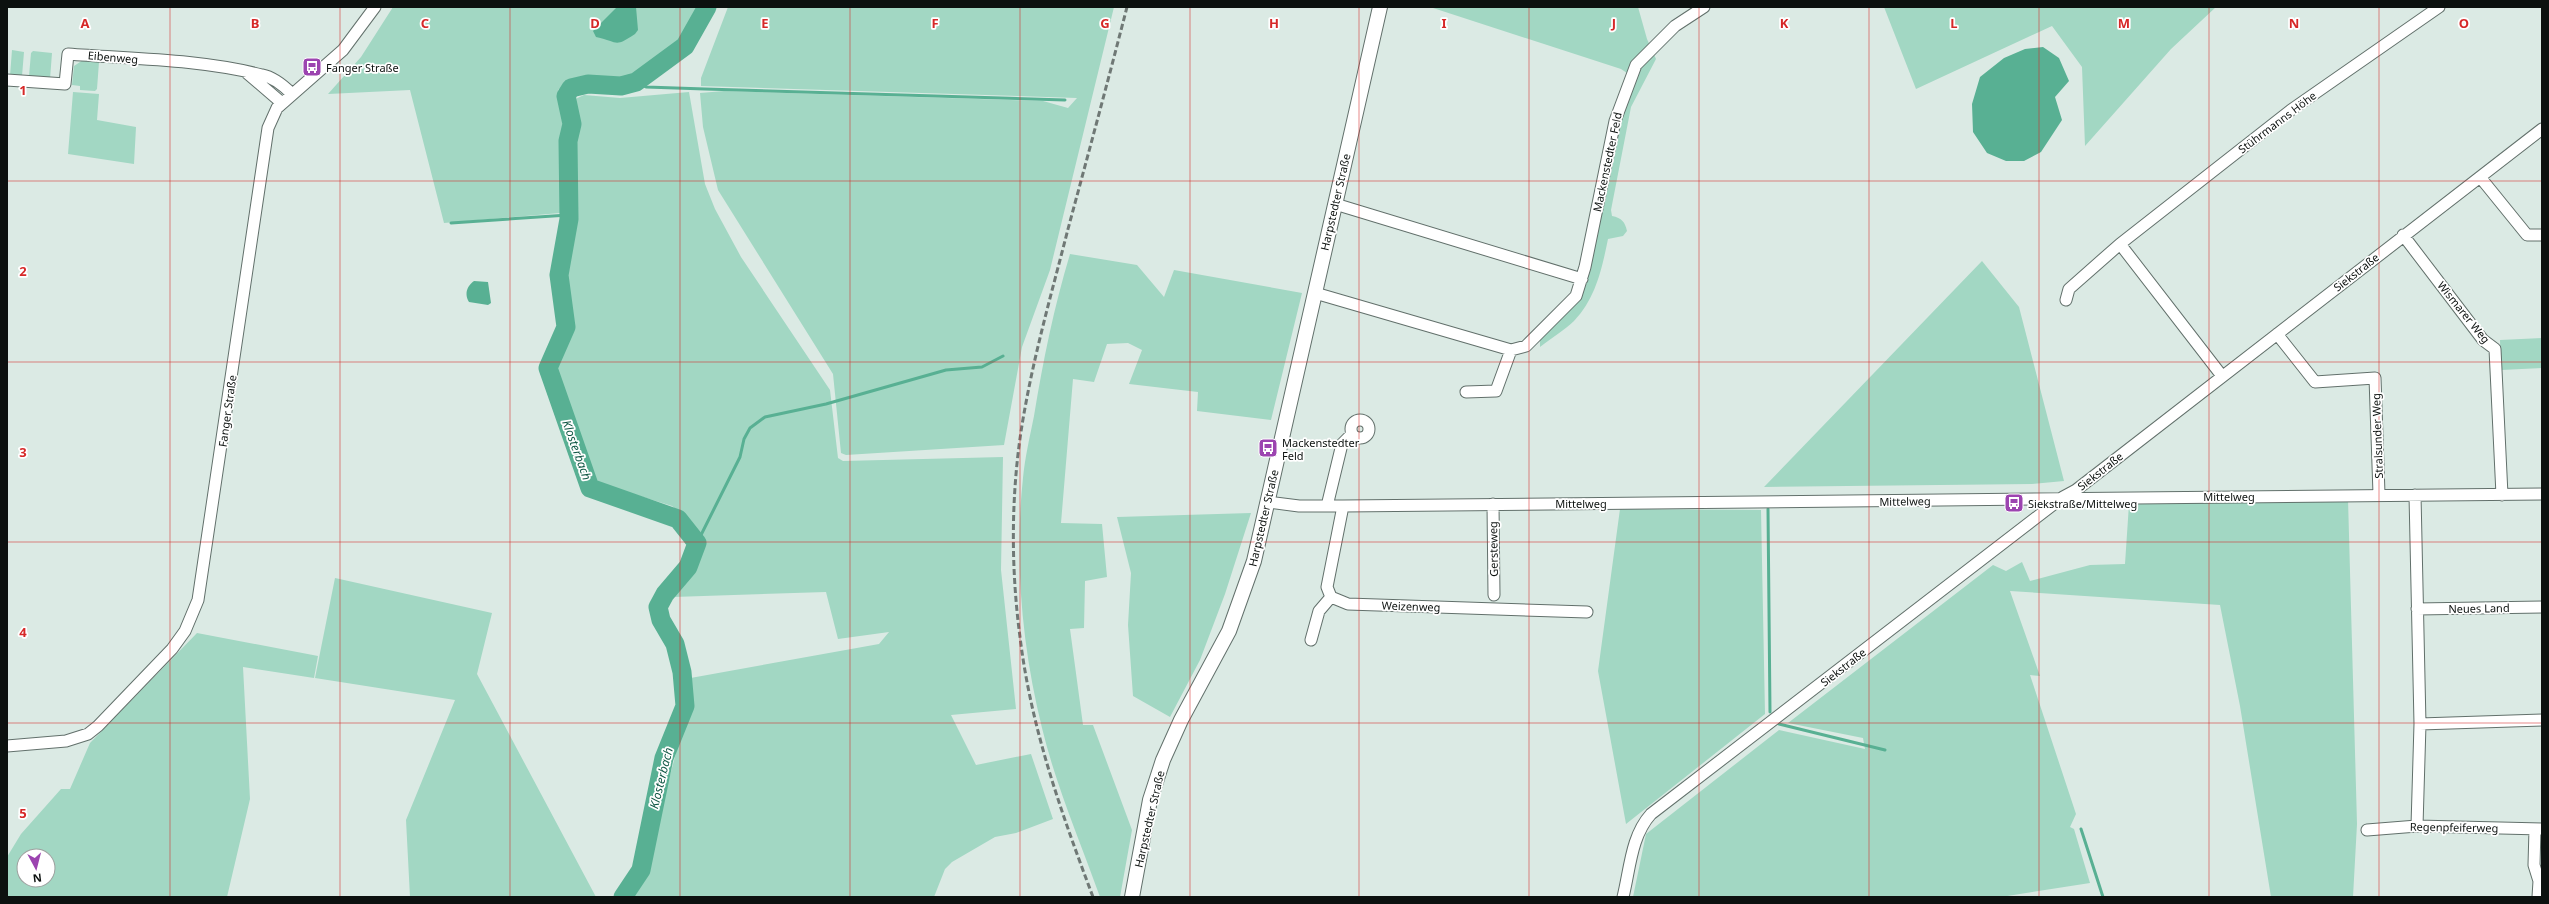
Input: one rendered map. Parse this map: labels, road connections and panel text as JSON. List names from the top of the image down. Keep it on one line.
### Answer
{"streets":{"street":["Eibenweg","Stührmanns Höhe","Mackenstedter Feld","Harpstedter Straße","Siekstraße","Wismarer Weg","Fanger Straße","Stralsunder Weg","Mittelweg","Gersteweg","Weizenweg","Neues Land","Regenpfeiferweg"]},"crossings":[["Eibenweg","Fanger Straße"],["Harpstedter Straße","Mittelweg"],["Siekstraße","Wismarer Weg"],["Siekstraße","Stralsunder Weg"],["Siekstraße","Mittelweg"],["Wismarer Weg","Mittelweg"],["Stralsunder Weg","Mittelweg"],["Mittelweg","Gersteweg"]],"water":["Klosterbach"],"places":{"bus stop":["Fanger Straße","Mackenstedter Feld","Siekstraße/Mittelweg"]},"north":"bottom","grid":{"columns":["A","B","C","D","E","F","G","H","I","J","K","L","M","N","O"],"rows":["1","2","3","4","5"]}}
